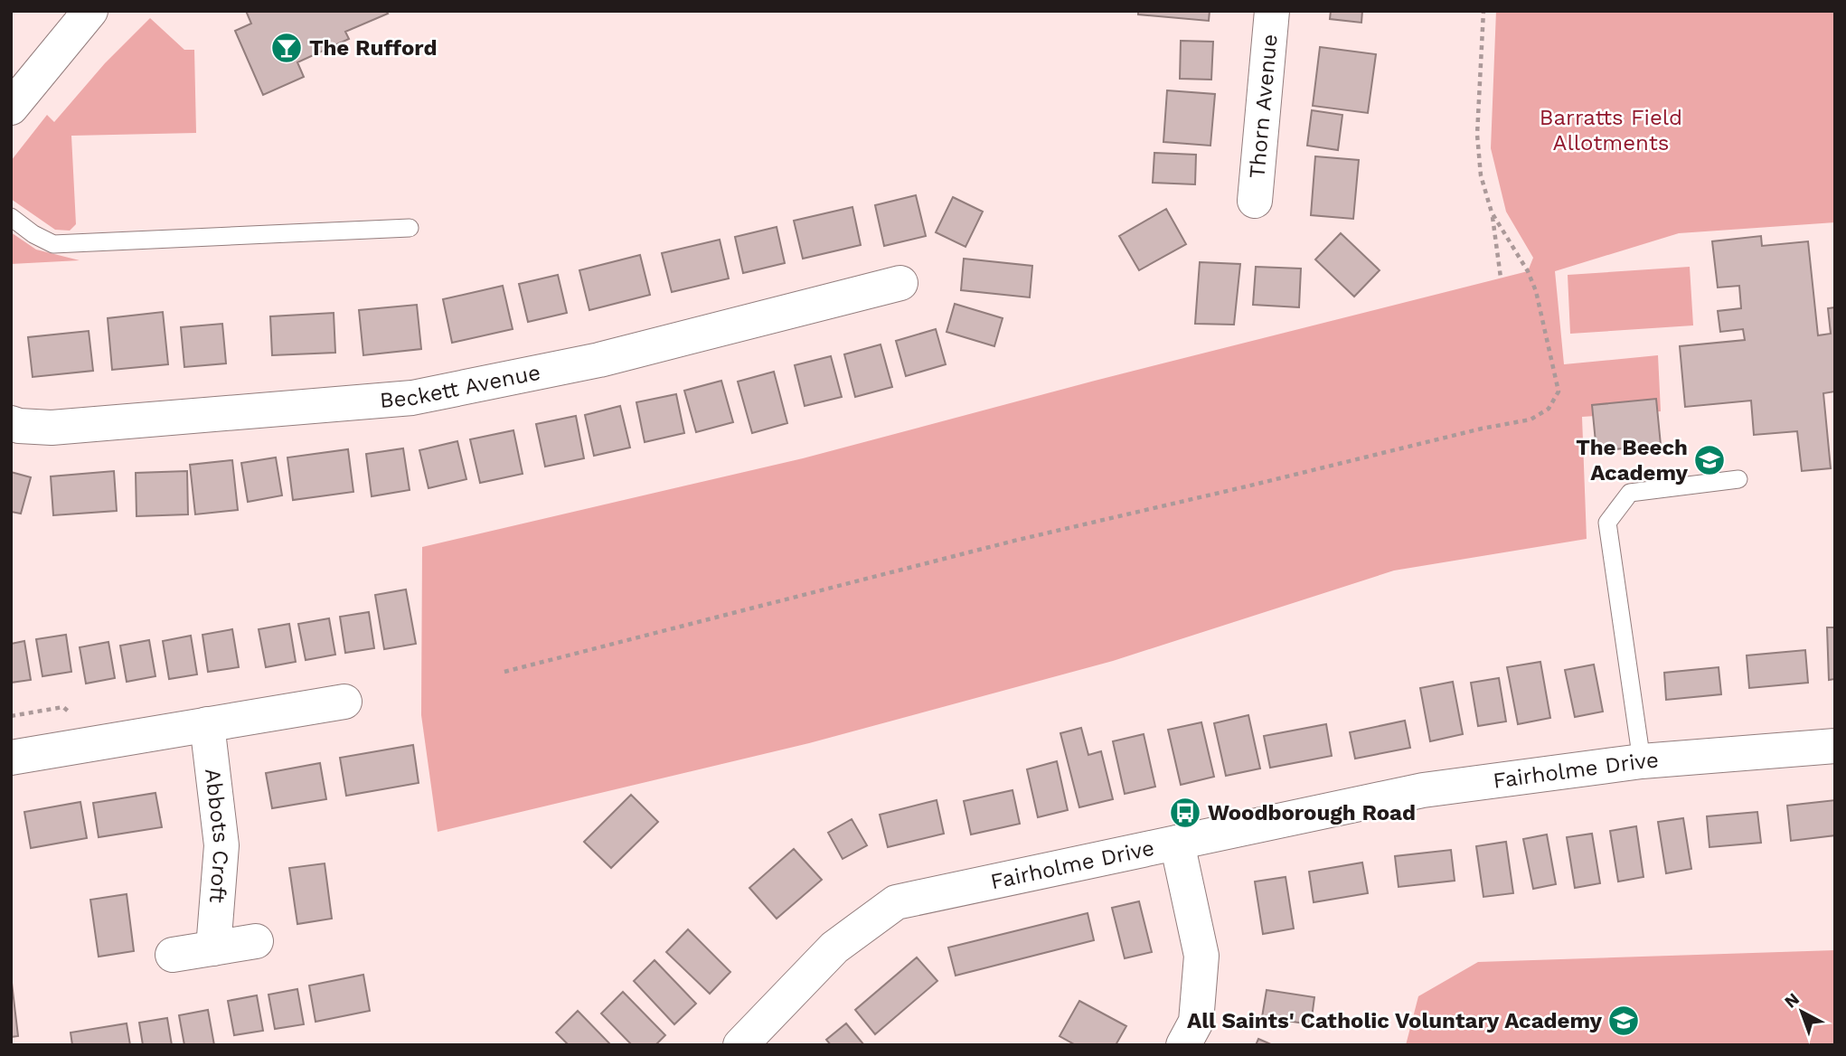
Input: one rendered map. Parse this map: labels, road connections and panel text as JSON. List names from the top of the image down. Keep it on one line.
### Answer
{"streets":{"street":["Thorn Avenue","Beckett Avenue","Fairholme Drive","Abbots Croft"]},"parks":["Barratts Field Allotments"],"places":{"bar":["The Rufford"],"school or university":["The Beech Academy","All Saints' Catholic Voluntary Academy"],"bus stop":["Woodborough Road"]},"north":"top left"}
